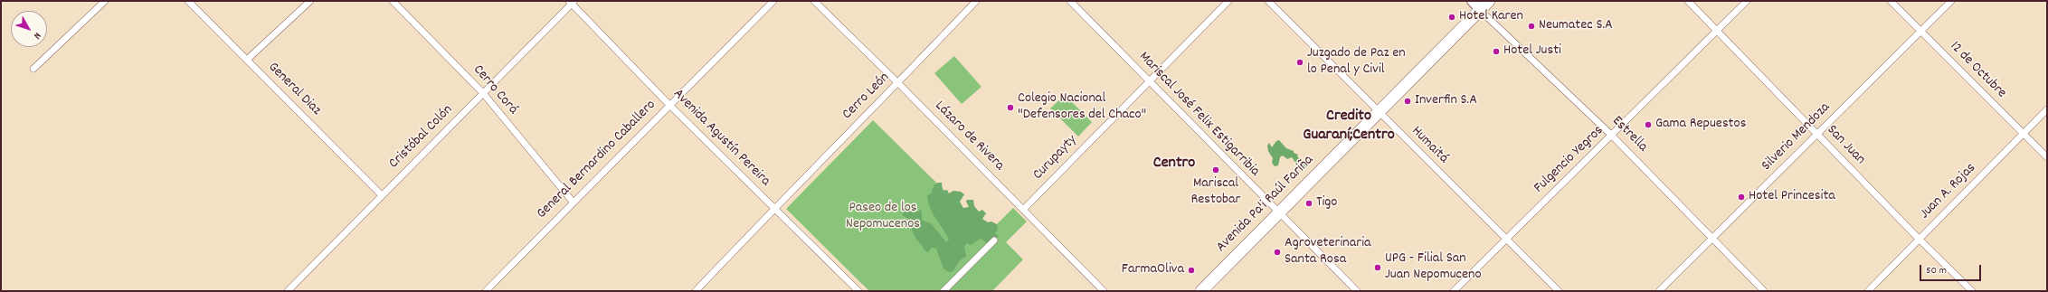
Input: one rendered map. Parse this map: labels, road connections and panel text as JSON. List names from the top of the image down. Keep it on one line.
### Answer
{"streets":{"highway":["Avenida Pa'i Raúl Fariña"],"street":["12 de Octubre","General Diaz","Cerro Corá","Cerro León","Mariscal José Felix Estigarribia","Estrella","Lázaro de Rivera","Cristóbal Colón","Silverio Mendoza","Avenida Agustín Pereira","Humaitá","San Juan","Curupayty","General Bernardino Caballero","Fulgencio Yegros","Juan A. Rojas"]},"crossings":[["12 de Octubre","Silverio Mendoza"],["12 de Octubre","Juan A. Rojas"],["General Diaz","Cristóbal Colón"],["Cerro Corá","Cristóbal Colón"],["Cerro Corá","General Bernardino Caballero"],["Cerro León","Lázaro de Rivera"],["Cerro León","Avenida Agustín Pereira"],["Mariscal José Felix Estigarribia","Curupayty"],["Mariscal José Felix Estigarribia","Avenida Pa'i Raúl Fariña"],["Estrella","Silverio Mendoza"],["Estrella","Fulgencio Yegros"],["Estrella","Avenida Pa'i Raúl Fariña"],["Lázaro de Rivera","Curupayty"],["Cristóbal Colón","Avenida Agustín Pereira"],["Silverio Mendoza","San Juan"],["Avenida Agustín Pereira","General Bernardino Caballero"],["Humaitá","Fulgencio Yegros"],["Humaitá","Avenida Pa'i Raúl Fariña"],["San Juan","Fulgencio Yegros"],["San Juan","Juan A. Rojas"]],"districts":["Credito Guaraní;Centro","Centro"],"parks":["Paseo de los Nepomucenos"],"places":["Hotel Karen","Neumatec S.A","Hotel Justi","Juzgado de Paz en lo Penal y Civil","Inverfin S.A","Colegio Nacional \"Defensores del Chaco\"","Gama Repuestos","Mariscal Restobar","Hotel Princesita","Tigo","Agroveterinaria Santa Rosa","UPG - Filial San Juan Nepomuceno","FarmaOliva"],"scale_bar":"50 m","north":"bottom right"}
